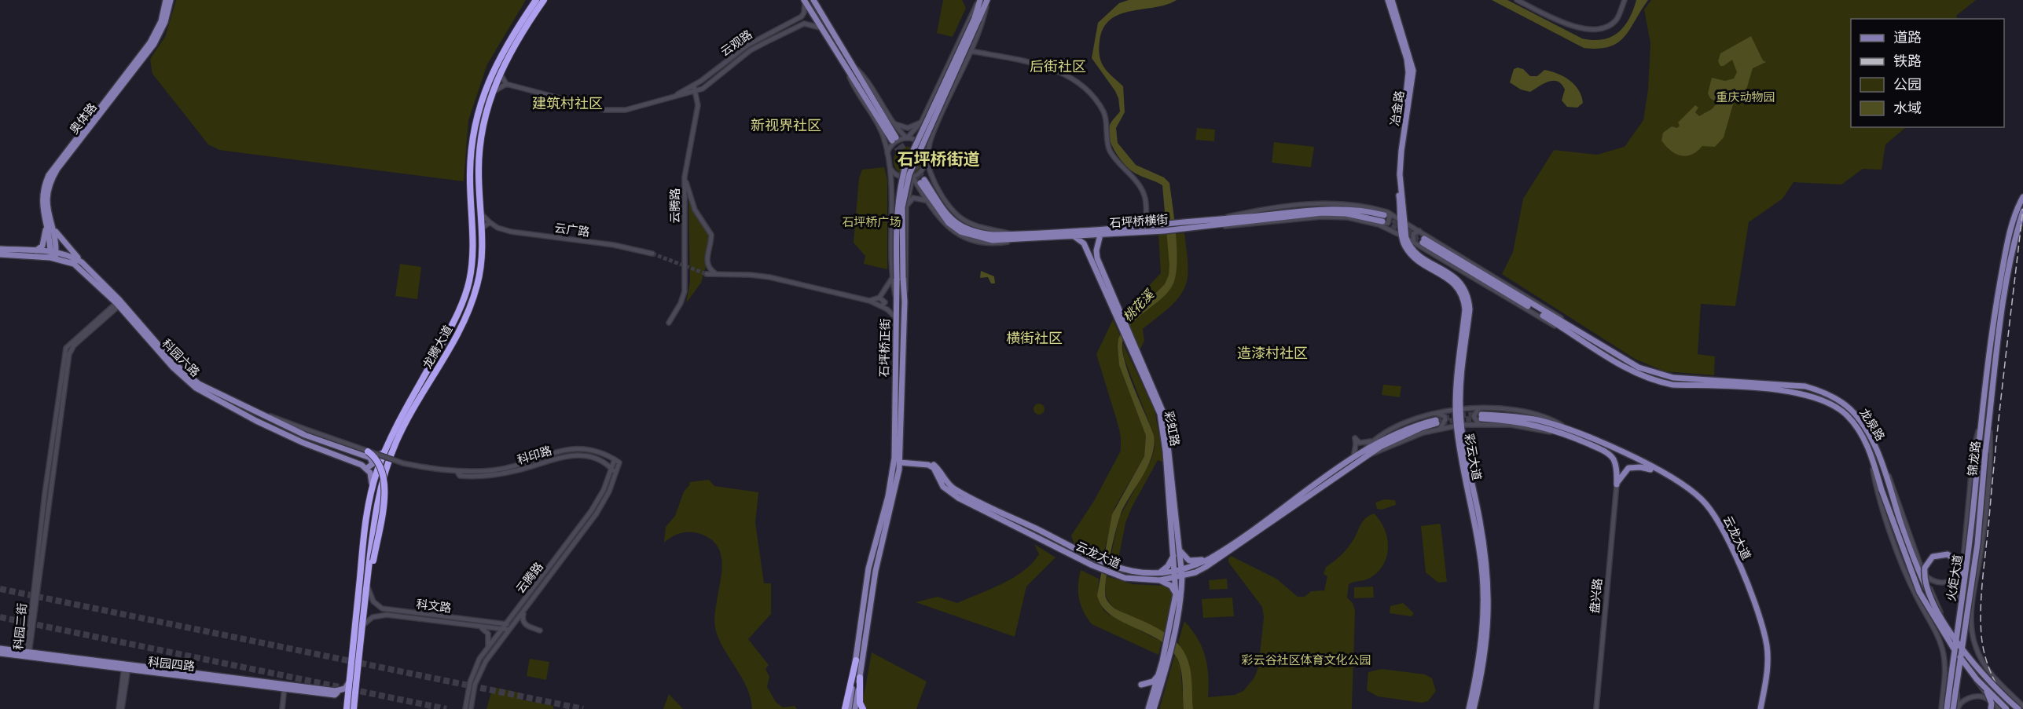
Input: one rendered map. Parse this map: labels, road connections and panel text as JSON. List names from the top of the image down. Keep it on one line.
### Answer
{"streets":{"highway":["龙腾大道"],"main road":["冶金路","奥体路","石坪桥横街","石坪桥正街","科园六路","龙泉路","彩虹路","彩云大道","锦龙路","云龙大道","火炬大道","科园四路"],"street":["云观路","云腾路","云广路","科印路","盘兴路","科文路","科园二街"]},"crossings":[["云观路","云腾路"],["奥体路","科园六路"],["云腾路","科印路"],["云腾路","科文路"],["石坪桥横街","彩虹路"],["龙腾大道","科文路"],["龙腾大道","科园四路"],["石坪桥正街","云龙大道"],["科园六路","科印路"],["科园六路","科园二街"],["彩虹路","云龙大道"],["彩云大道","云龙大道"],["锦龙路","火炬大道"],["云龙大道","盘兴路"],["科园二街","科园四路"]],"districts":["后街社区","建筑村社区","新视界社区","石坪桥街道","横街社区","造漆村社区"],"water":["桃花溪"],"parks":["重庆动物园","石坪桥广场","彩云谷社区体育文化公园"],"legend":["道路","铁路","公园","水域"]}
